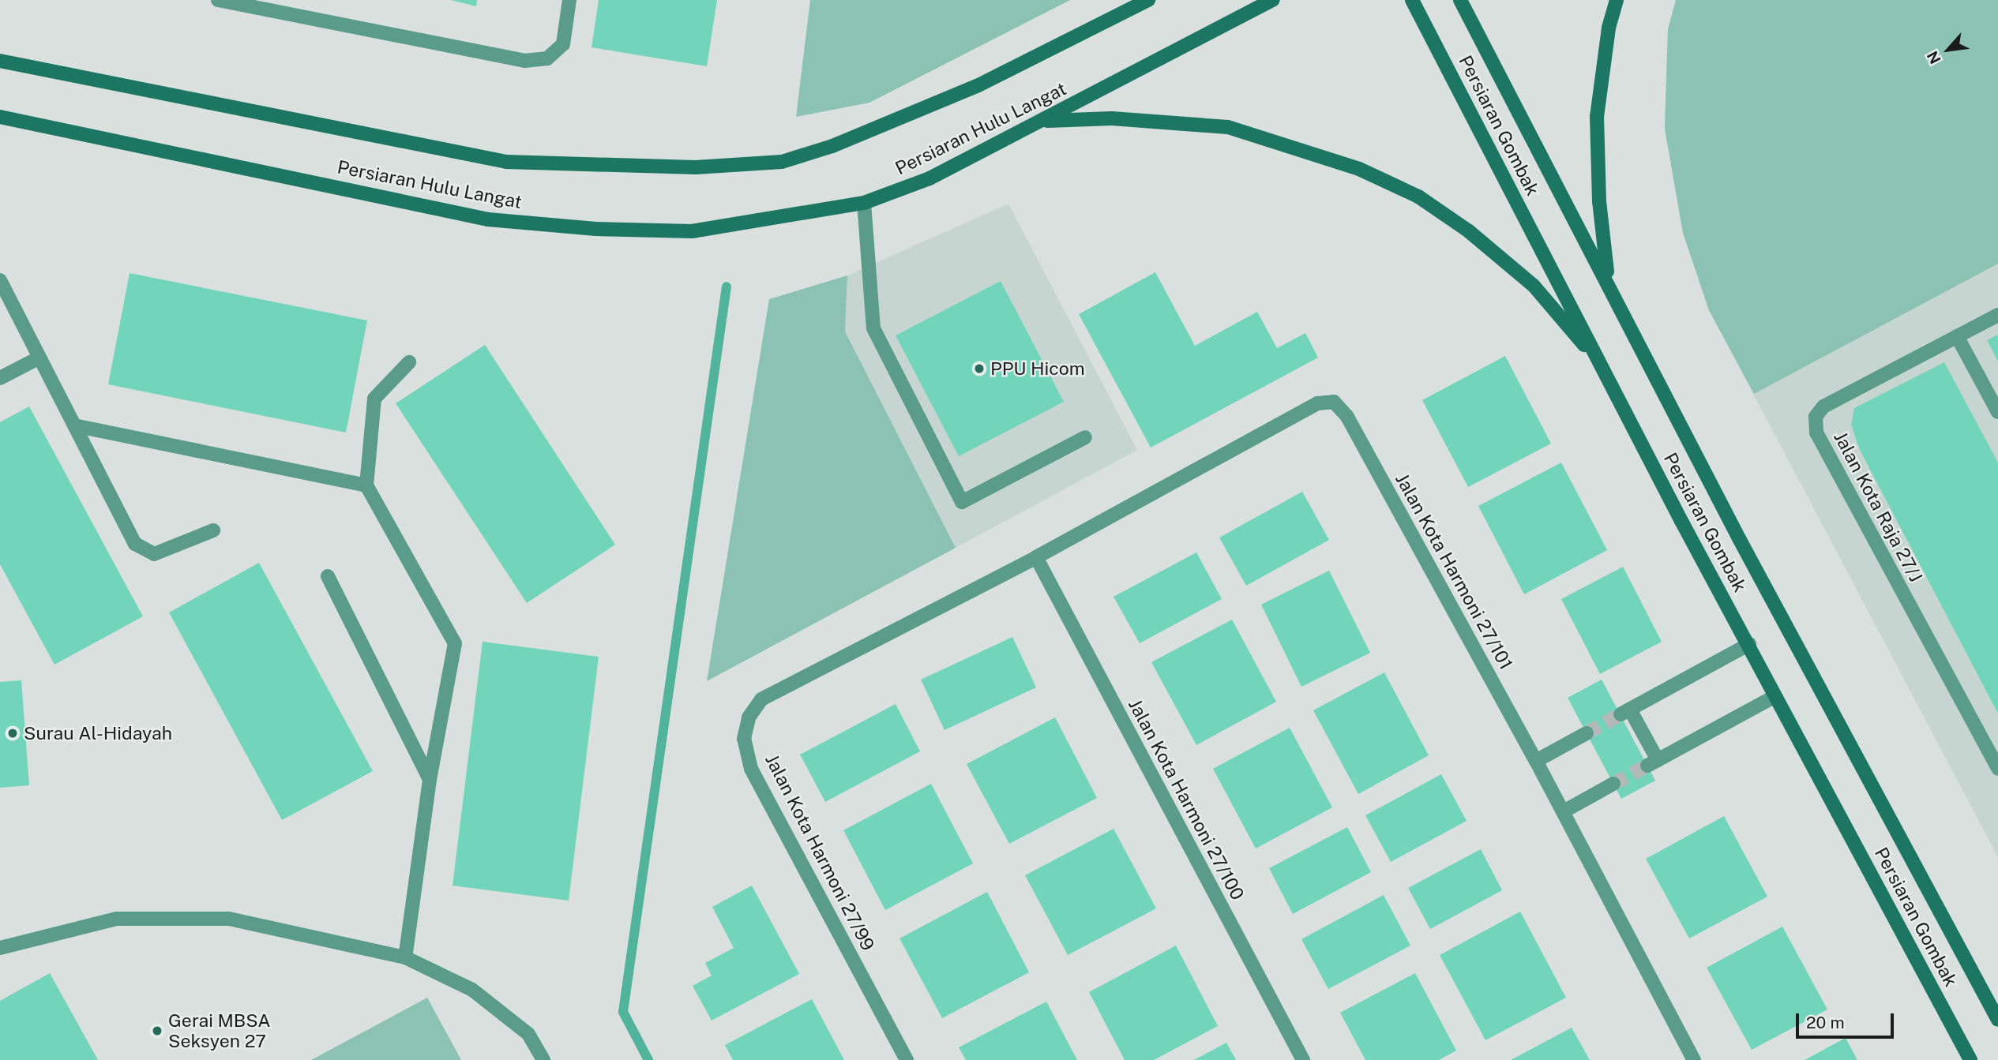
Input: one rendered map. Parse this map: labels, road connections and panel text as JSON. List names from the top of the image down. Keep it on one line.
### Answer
{"streets":{"main road":["Persiaran Gombak","Persiaran Hulu Langat"],"street":["Jalan Kota Raja 27/J","Jalan Kota Harmoni 27/101","Jalan Kota Harmoni 27/100","Jalan Kota Harmoni 27/99"]},"crossings":[["Jalan Kota Harmoni 27/101","Jalan Kota Harmoni 27/100"],["Jalan Kota Harmoni 27/101","Jalan Kota Harmoni 27/99"],["Jalan Kota Harmoni 27/100","Jalan Kota Harmoni 27/99"]],"places":["PPU Hicom","Surau Al-Hidayah","Gerai MBSA Seksyen 27"],"scale_bar":"20 m","north":"bottom left"}
